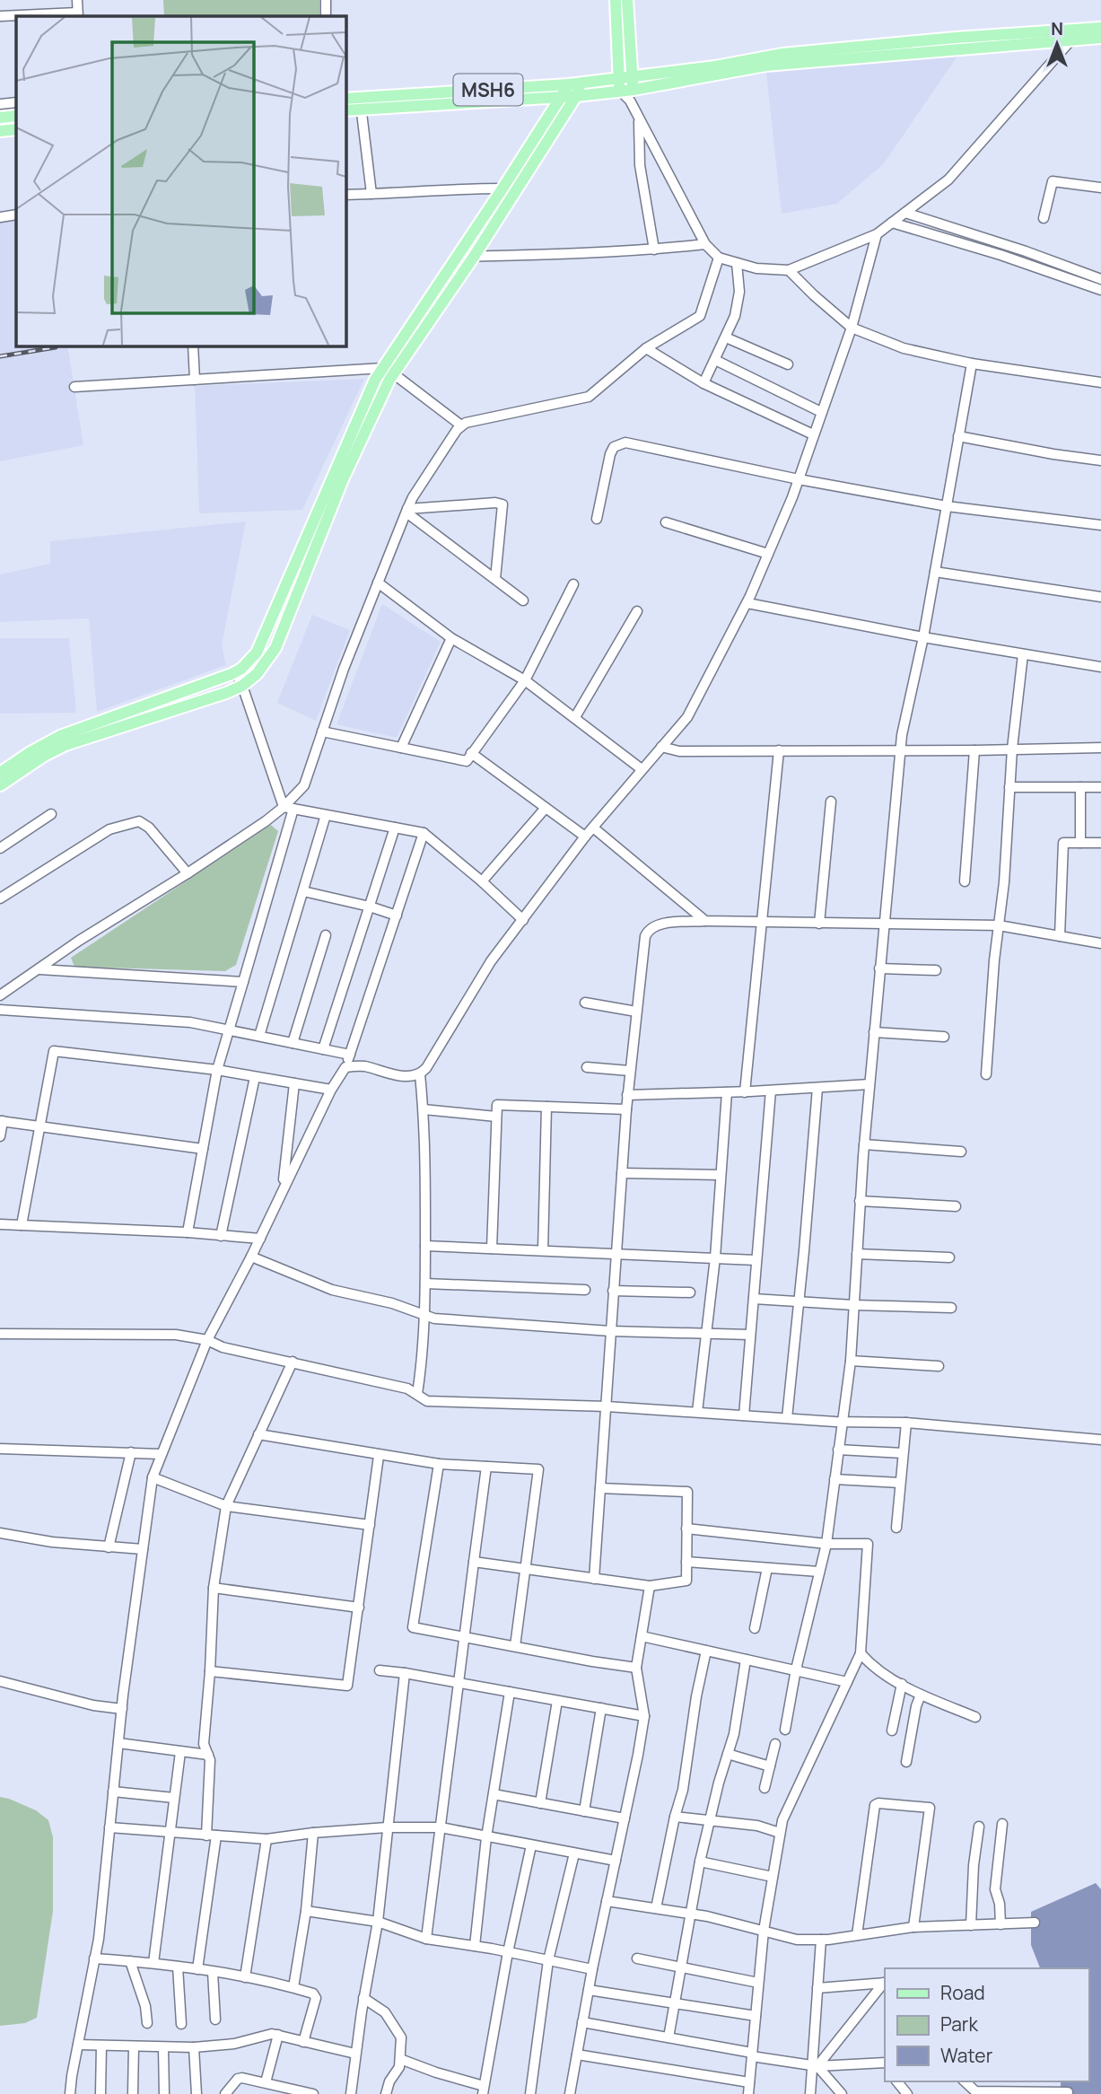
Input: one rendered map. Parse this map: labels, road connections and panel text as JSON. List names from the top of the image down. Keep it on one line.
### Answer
{"streets":{"main road":["MSH6"]},"legend":["Road","Park","Water"],"north":"top"}
